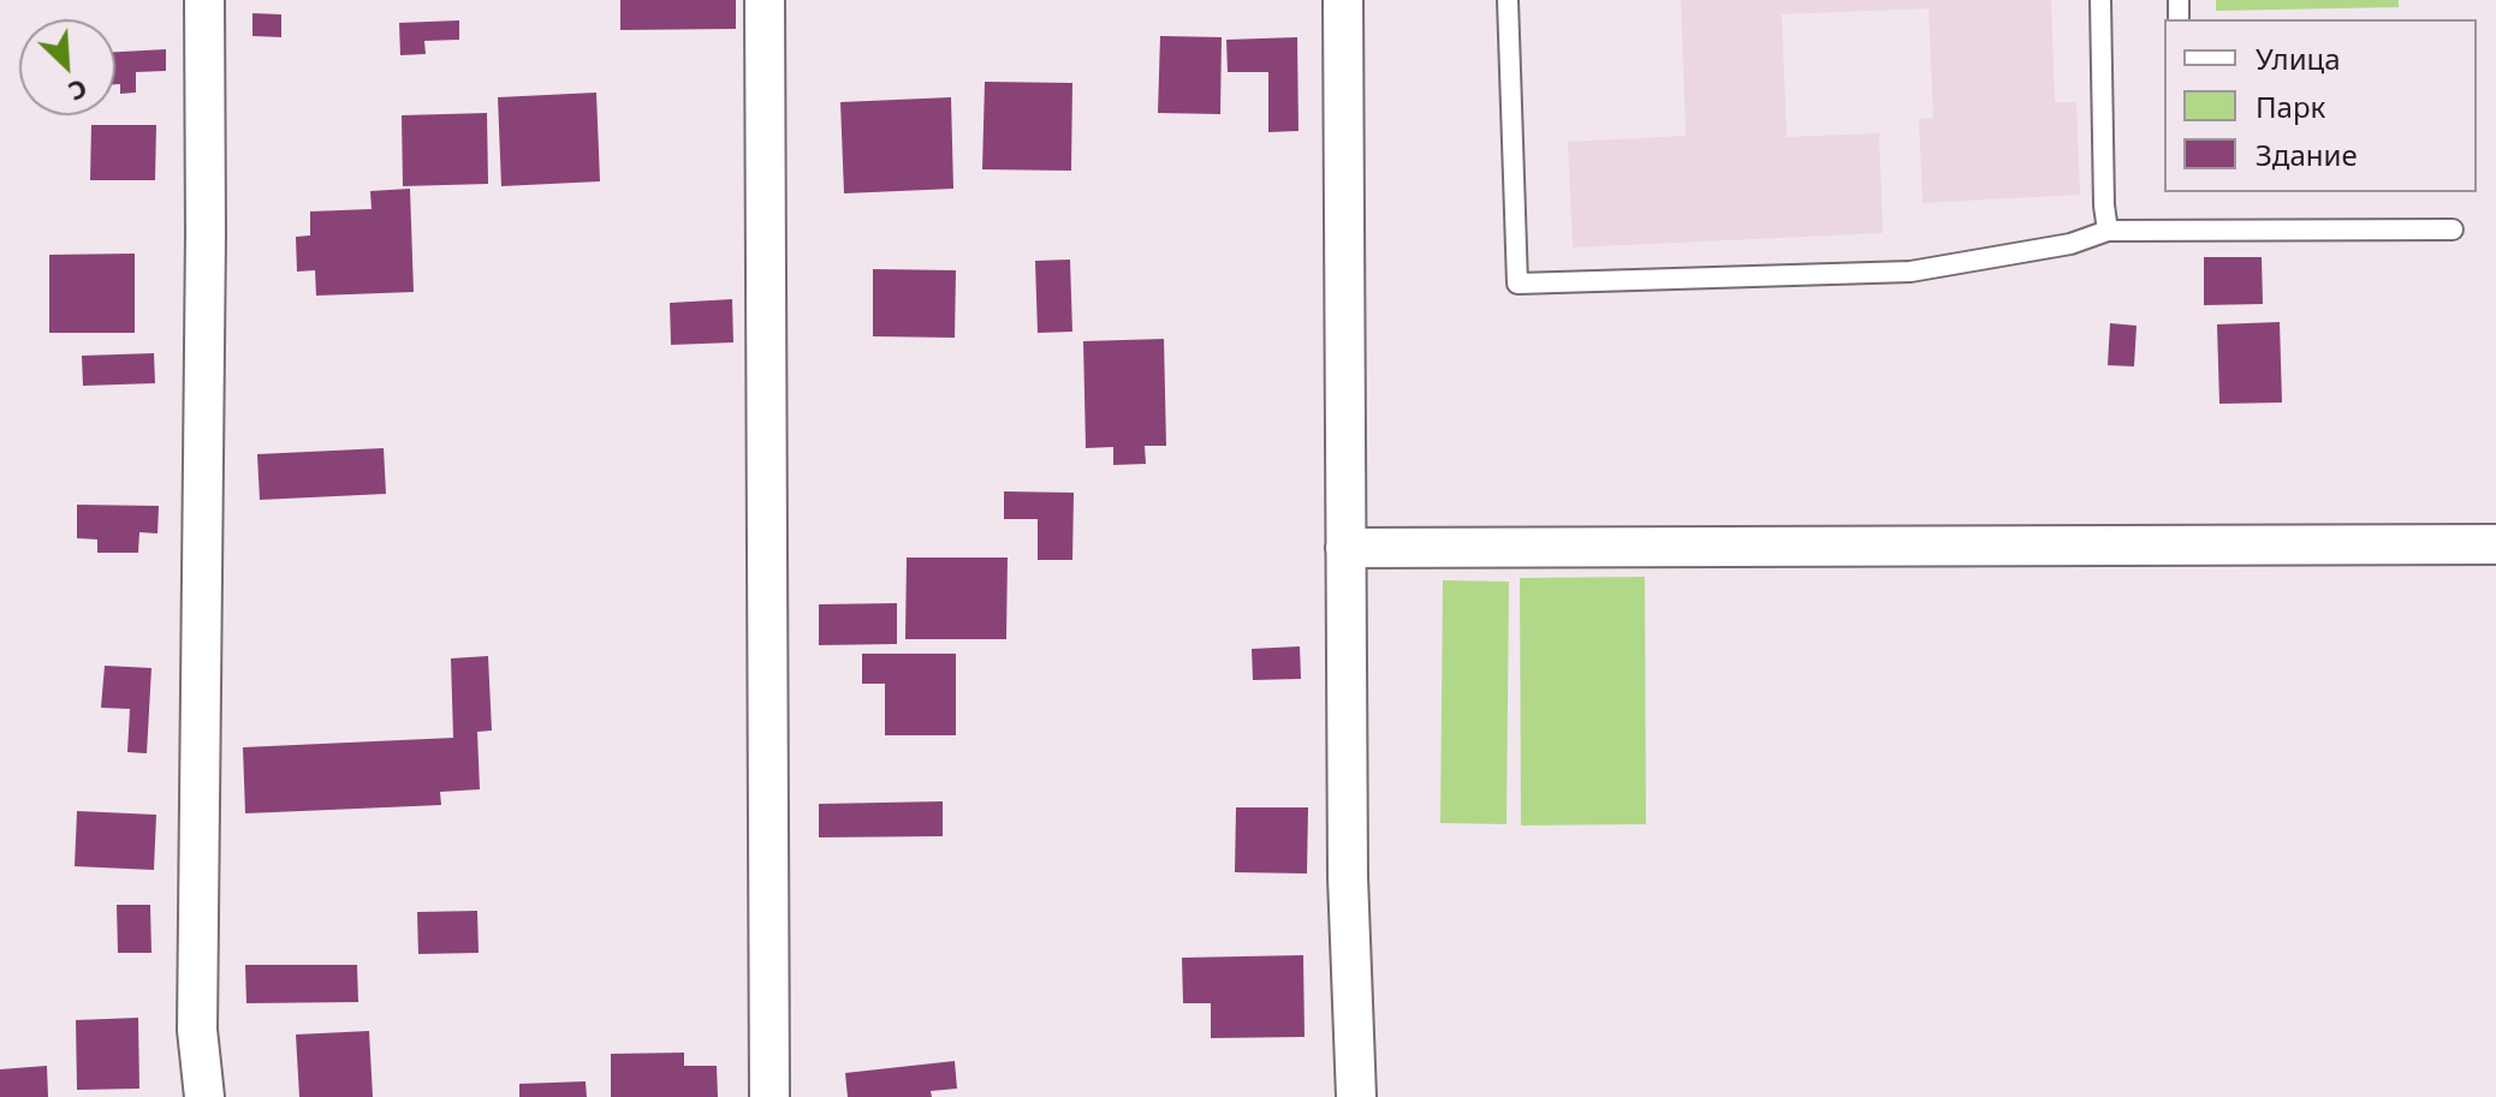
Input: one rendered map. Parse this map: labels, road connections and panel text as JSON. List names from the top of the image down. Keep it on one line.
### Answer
{"legend":["Улица","Парк","Здание"],"north":"bottom right"}
